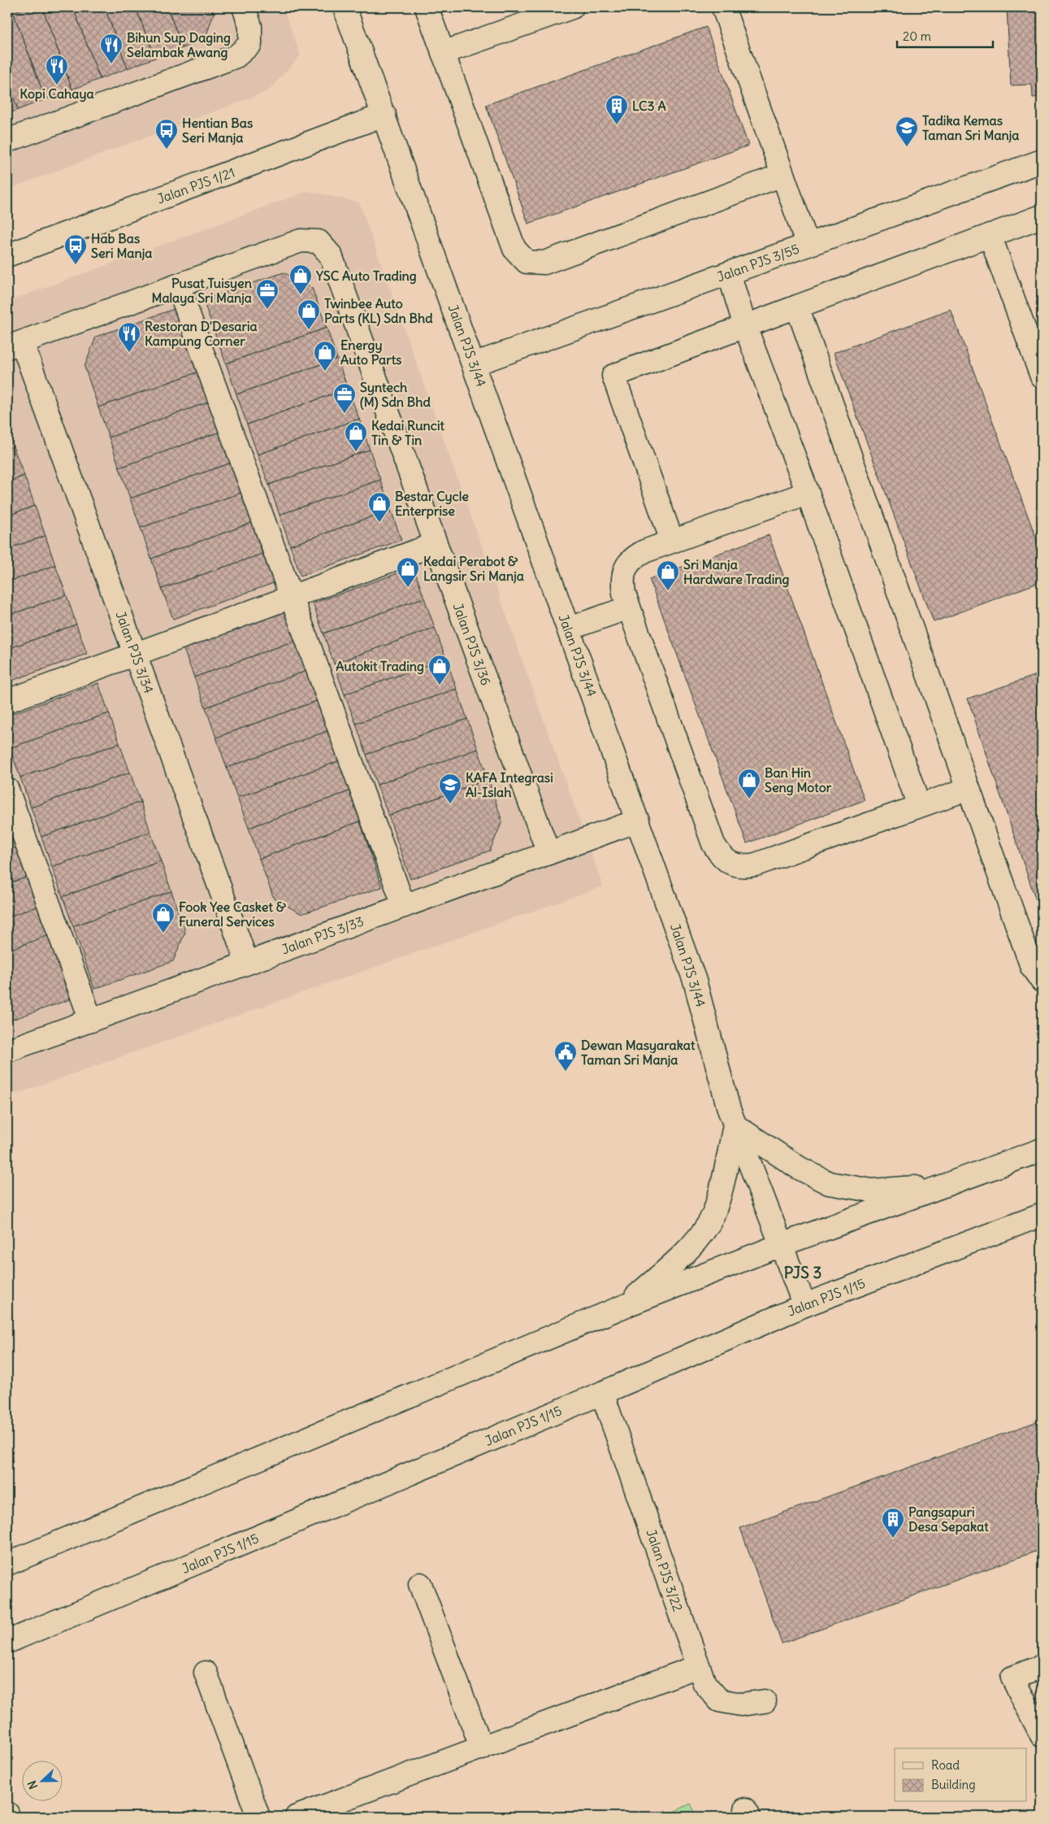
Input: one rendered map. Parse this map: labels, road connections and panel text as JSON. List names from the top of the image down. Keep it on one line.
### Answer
{"streets":{"street":["Jalan PJS 1/21","Jalan PJS 3/55","Jalan PJS 3/44","Jalan PJS 3/36","Jalan PJS 3/34","Jalan PJS 3/33","Jalan PJS 1/15","Jalan PJS 3/22"]},"crossings":[["Jalan PJS 1/21","Jalan PJS 3/44"],["Jalan PJS 3/55","Jalan PJS 3/44"],["Jalan PJS 3/44","Jalan PJS 3/33"],["Jalan PJS 3/44","Jalan PJS 1/15"],["Jalan PJS 3/36","Jalan PJS 3/34"],["Jalan PJS 3/36","Jalan PJS 3/33"],["Jalan PJS 3/34","Jalan PJS 3/33"],["Jalan PJS 1/15","Jalan PJS 3/22"]],"districts":["PJS 3"],"places":{"restaurant":["Bihun Sup Daging Selambak Awang","Kopi Cahaya","Restoran D'Desaria Kampung Corner"],"building":["LC3 A","Pangsapuri Desa Sepakat"],"school or university":["Tadika Kemas Taman Sri Manja","KAFA Integrasi Al-Islah"],"bus stop":["Hentian Bas Seri Manja","Hab Bas Seri Manja"],"shop":["YSC Auto Trading","Twinbee Auto Parts (KL) Sdn Bhd","Energy Auto Parts","Kedai Runcit Tin & Tin","Bestar Cycle Enterprise","Kedai Perabot & Langsir Sri Manja","Sri Manja Hardware Trading","Autokit Trading","Ban Hin Seng Motor","Fook Yee Casket & Funeral Services"],"office":["Pusat Tuisyen Malaya Sri Manja","Syntech (M) Sdn Bhd"],"public building":["Dewan Masyarakat Taman Sri Manja"]},"legend":["Road","Building"],"scale_bar":"20 m","north":"left"}
